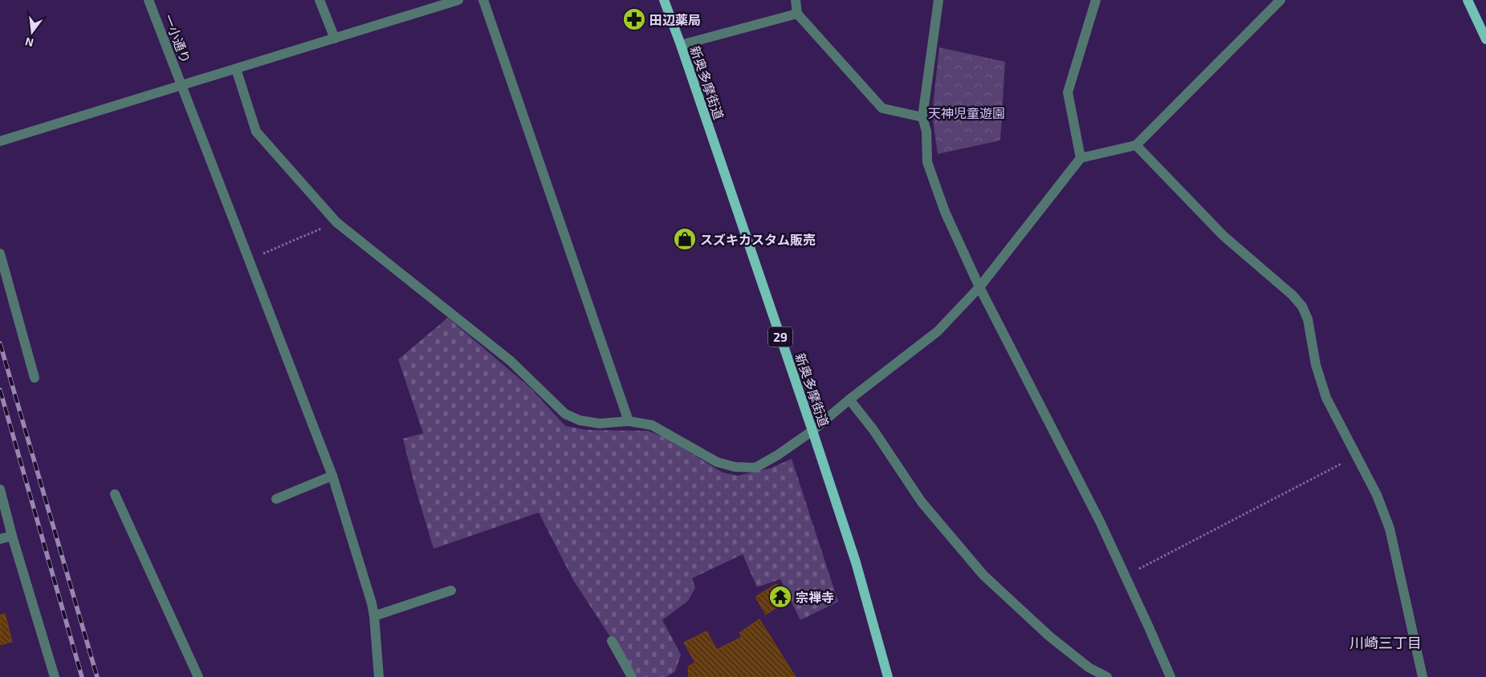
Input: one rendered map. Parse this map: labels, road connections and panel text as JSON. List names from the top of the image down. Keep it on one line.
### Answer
{"streets":{"main road":["新奥多摩街道","29"],"street":["一小通り"]},"districts":["川崎三丁目"],"parks":["天神児童遊園"],"places":{"pharmacy":["田辺薬局"],"shop":["スズキカスタム販売"],"temple":["宗禅寺"]},"north":"bottom"}
